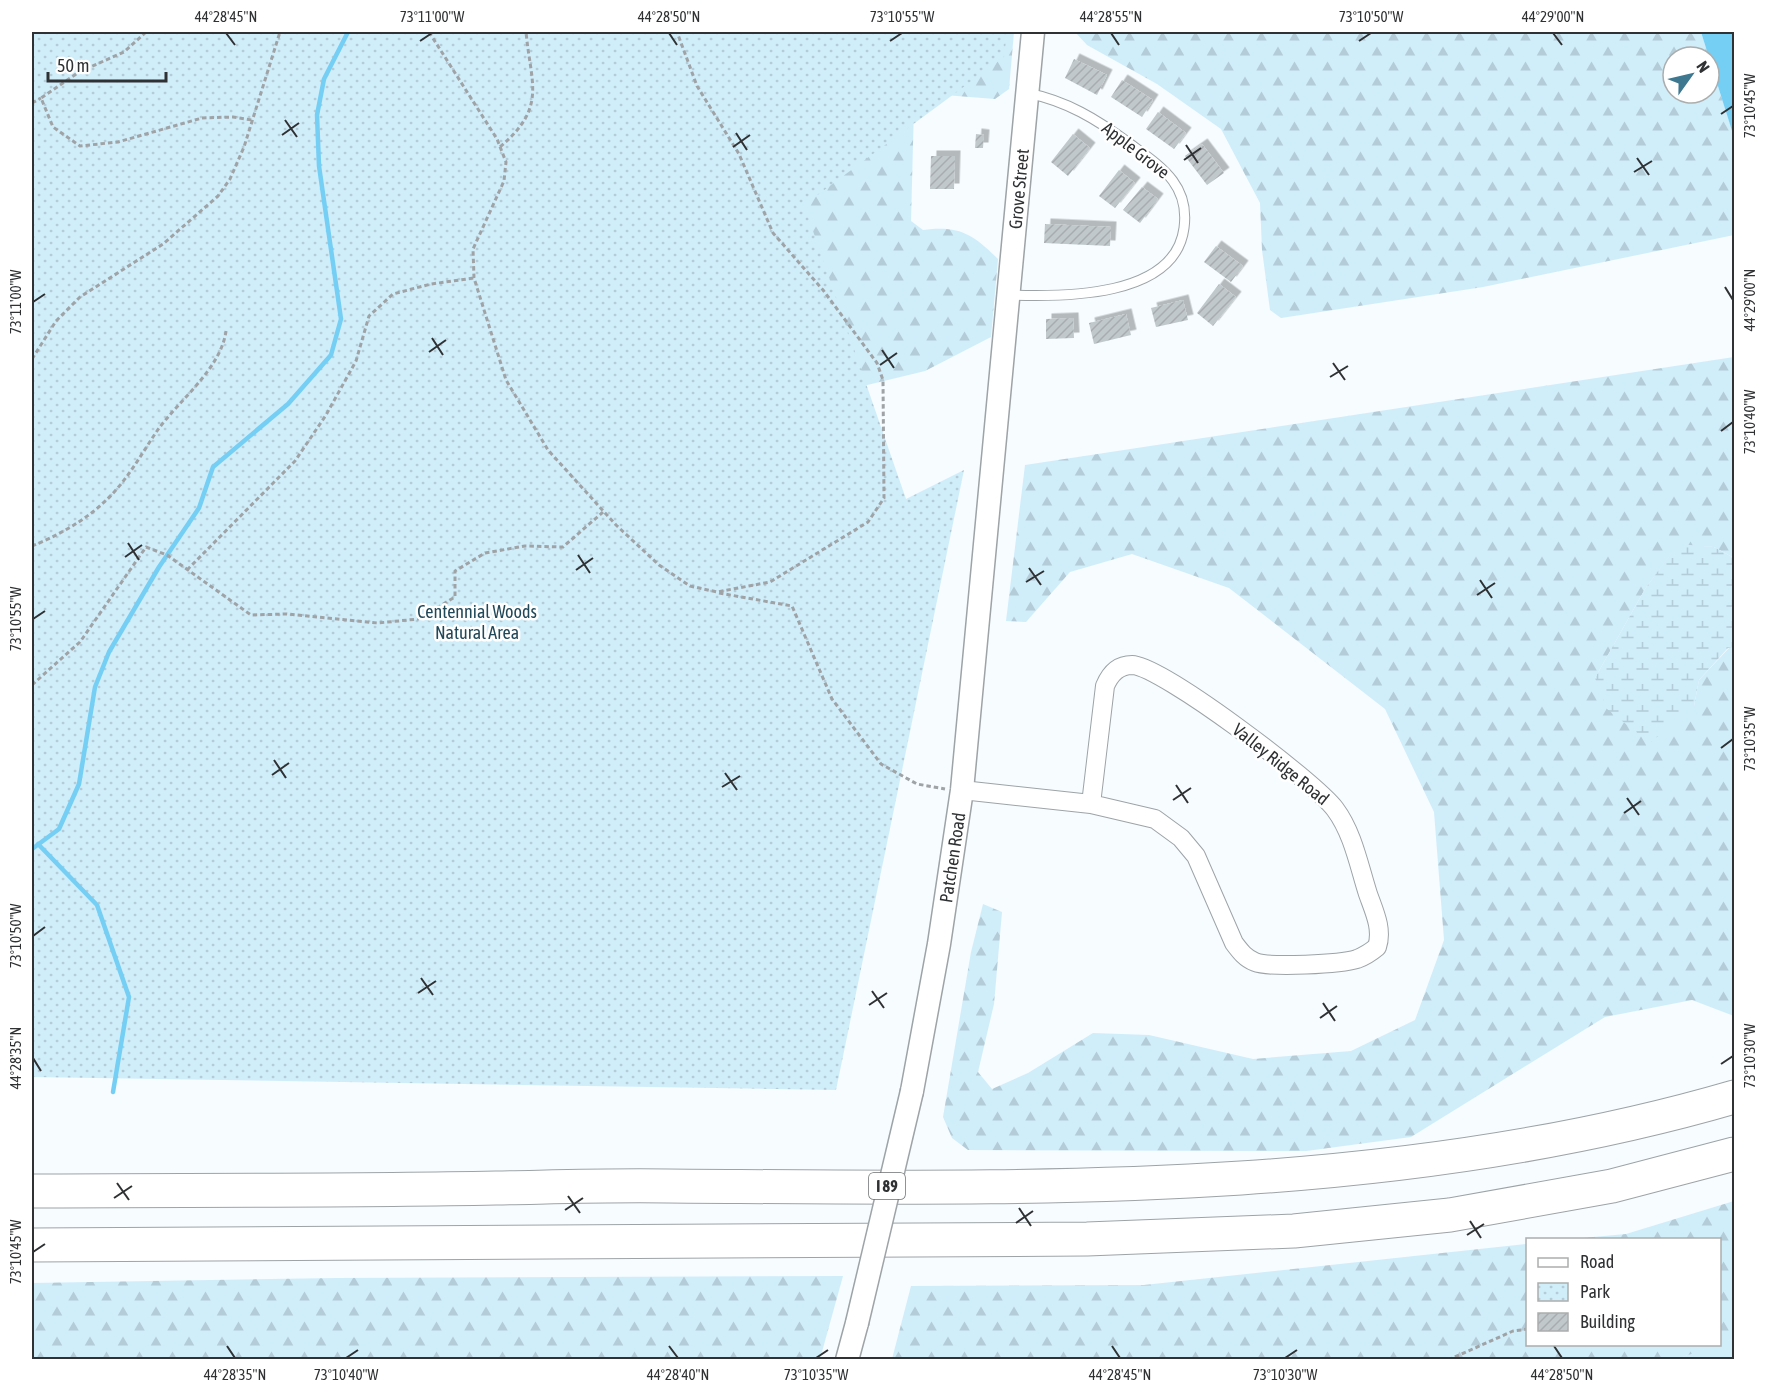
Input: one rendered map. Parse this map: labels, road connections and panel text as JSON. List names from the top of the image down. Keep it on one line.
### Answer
{"streets":{"highway":["I 89"],"street":["Grove Street","Valley Ridge Road","Patchen Road"],"lane":["Apple Grove"]},"crossings":[["Apple Grove","Grove Street"],["Grove Street","Patchen Road"],["Valley Ridge Road","Patchen Road"]],"parks":["Centennial Woods Natural Area"],"legend":["Road","Park","Building"],"scale_bar":"50 m","north":"top right","coordinates":["44°28'45\"N","73°11'00\"W","44°28'50\"N","73°10'55\"W","44°28'55\"N","73°10'50\"W","44°29'00\"N","73°10'45\"W","73°10'40\"W","73°10'35\"W","73°10'30\"W","44°28'35\"N","44°28'40\"N"]}
